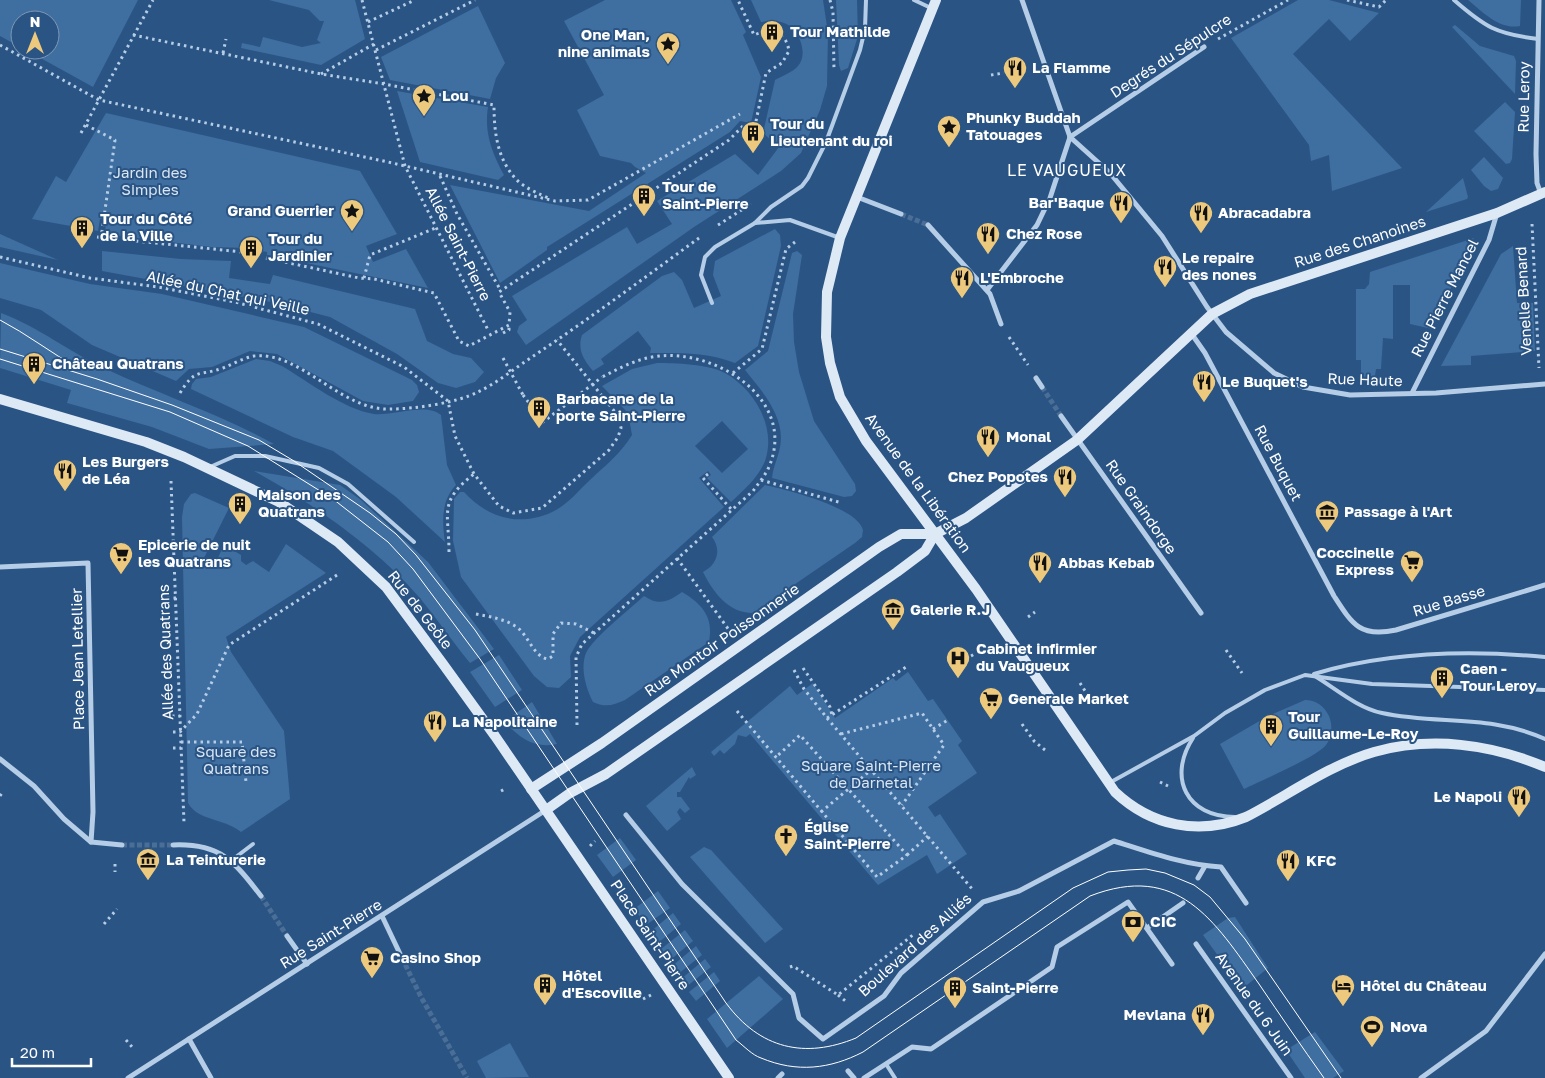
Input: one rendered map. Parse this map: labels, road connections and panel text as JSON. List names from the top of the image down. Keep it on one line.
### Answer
{"streets":{"main road":["Rue des Chanoines","Avenue de la Libération","Rue de Geôle","Rue Montoir Poissonnerie","Place Saint-Pierre"],"street":["Degrés du Sépulcre","Rue Leroy","Rue Pierre Mancel","Rue Haute","Rue Buquet","Rue Graindorge","Rue Basse","Place Jean Letellier","Rue Saint-Pierre","Boulevard des Alliés","Avenue du 6 Juin"],"path":["Allée Saint-Pierre","Allée du Chat qui Veille","Venelle Benard","Allée des Quatrans"]},"crossings":[["Degrés du Sépulcre","Rue Haute"],["Rue Leroy","Rue des Chanoines"],["Rue des Chanoines","Rue Pierre Mancel"],["Rue des Chanoines","Rue Haute"],["Rue des Chanoines","Rue Buquet"],["Rue des Chanoines","Rue Montoir Poissonnerie"],["Rue Pierre Mancel","Rue Haute"],["Rue Buquet","Rue Basse"],["Rue Buquet","Rue Montoir Poissonnerie"],["Avenue de la Libération","Rue Montoir Poissonnerie"],["Rue Graindorge","Rue Montoir Poissonnerie"],["Rue de Geôle","Rue Montoir Poissonnerie"],["Rue de Geôle","Rue Saint-Pierre"],["Rue de Geôle","Place Saint-Pierre"],["Rue Montoir Poissonnerie","Rue Saint-Pierre"],["Rue Montoir Poissonnerie","Place Saint-Pierre"],["Rue Saint-Pierre","Place Saint-Pierre"]],"districts":["LE VAUGUEUX"],"parks":["Jardin des Simples","Square des Quatrans","Square Saint-Pierre de Darnetal"],"places":{"building":["Tour Mathilde","Tour du Lieutenant du roi","Tour de Saint-Pierre","Tour du Côté de la Ville","Tour du Jardinier","Château Quatrans","Barbacane de la porte Saint-Pierre","Maison des Quatrans","Caen - Tour Leroy","Tour Guillaume-Le-Roy","Hôtel d'Escoville","Saint-Pierre"],"place":["One Man, nine animals","Lou","Phunky Buddah Tatouages","Grand Guerrier"],"restaurant":["La Flamme","Bar'Baque","Abracadabra","Chez Rose","Le repaire des nones","L'Embroche","Le Buquet's","Monal","Les Burgers de Léa","Chez Popotes","Abbas Kebab","La Napolitaine","Le Napoli","KFC","Mevlana"],"museum":["Passage à l'Art","Galerie R.J","La Teinturerie"],"supermarket":["Epicerie de nuit les Quatrans","Coccinelle Express","Generale Market","Casino Shop"],"hospital":["Cabinet infirmier du Vaugueux"],"church":["Église Saint-Pierre"],"bank":["CIC"],"hotel":["Hôtel du Château"],"sports":["Nova"]},"scale_bar":"20 m","north":"top"}
